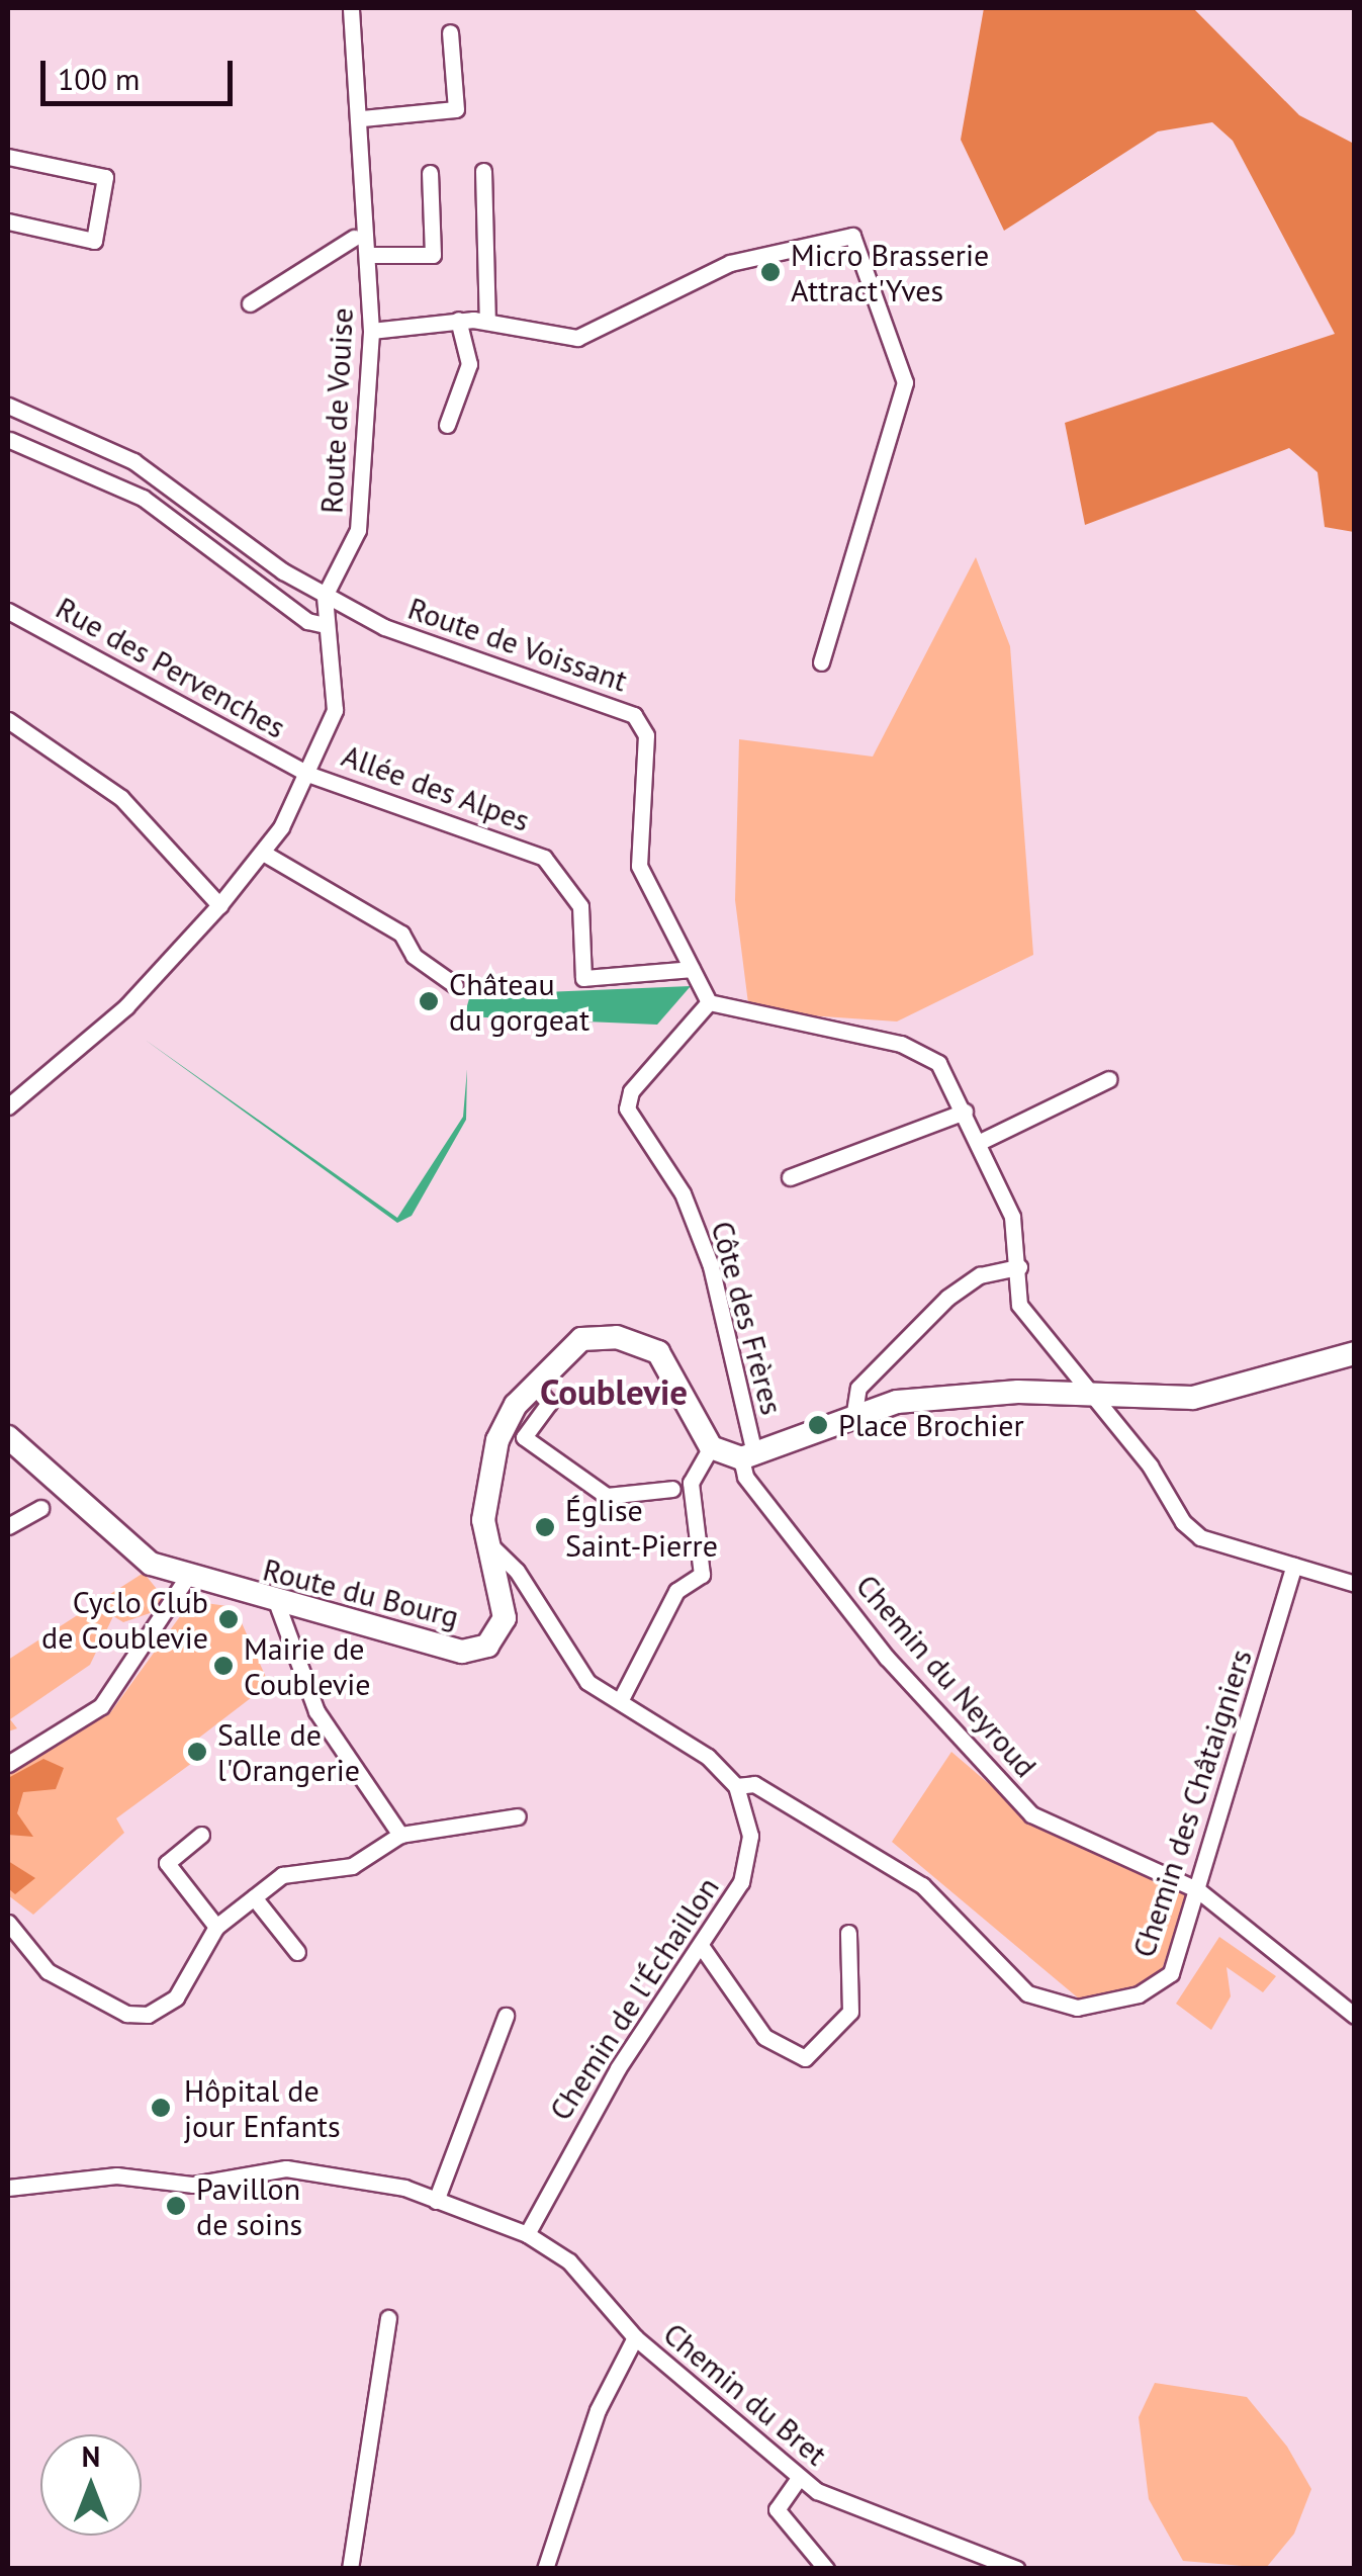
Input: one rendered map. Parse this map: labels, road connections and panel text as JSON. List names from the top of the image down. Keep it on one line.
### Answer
{"streets":{"main road":["Route du Bourg"],"street":["Route de Vouise","Route de Voissant","Rue des Pervenches","Allée des Alpes","Côte des Frères","Chemin du Neyroud","Chemin des Châtaigniers","Chemin de l'Échaillon","Chemin du Bret"]},"crossings":[["Route de Vouise","Route de Voissant"],["Route de Voissant","Allée des Alpes"],["Route de Voissant","Côte des Frères"],["Rue des Pervenches","Allée des Alpes"],["Côte des Frères","Chemin du Neyroud"],["Route du Bourg","Chemin des Châtaigniers"],["Chemin du Neyroud","Chemin des Châtaigniers"],["Chemin des Châtaigniers","Chemin de l'Échaillon"],["Chemin de l'Échaillon","Chemin du Bret"]],"districts":["Coublevie"],"places":["Micro Brasserie Attract'Yves","Château du gorgeat","Place Brochier","Église Saint-Pierre","Cyclo Club de Coublevie","Mairie de Coublevie","Salle de l'Orangerie","Hôpital de jour Enfants","Pavillon de soins"],"scale_bar":"100 m","north":"top"}
